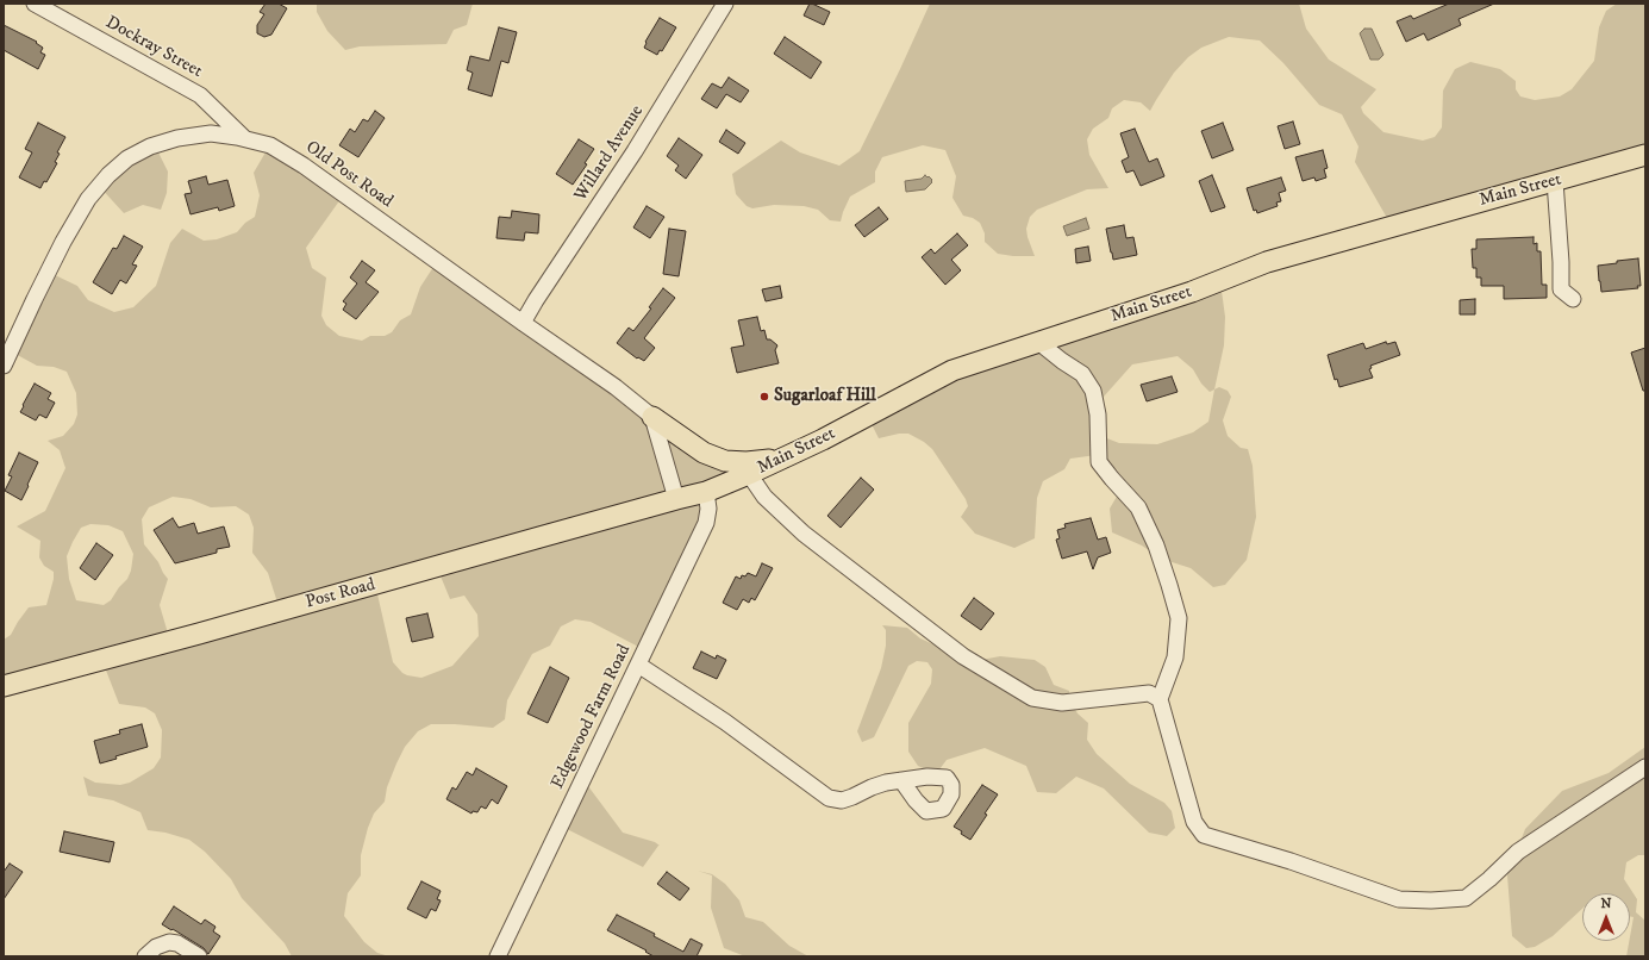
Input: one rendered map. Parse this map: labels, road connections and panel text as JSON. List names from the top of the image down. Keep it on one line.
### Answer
{"streets":{"main road":["Main Street","Post Road"],"street":["Dockray Street","Willard Avenue","Old Post Road","Edgewood Farm Road"]},"crossings":[["Dockray Street","Old Post Road"],["Willard Avenue","Old Post Road"],["Main Street","Post Road"],["Main Street","Edgewood Farm Road"]],"places":["Sugarloaf Hill"],"north":"top"}
